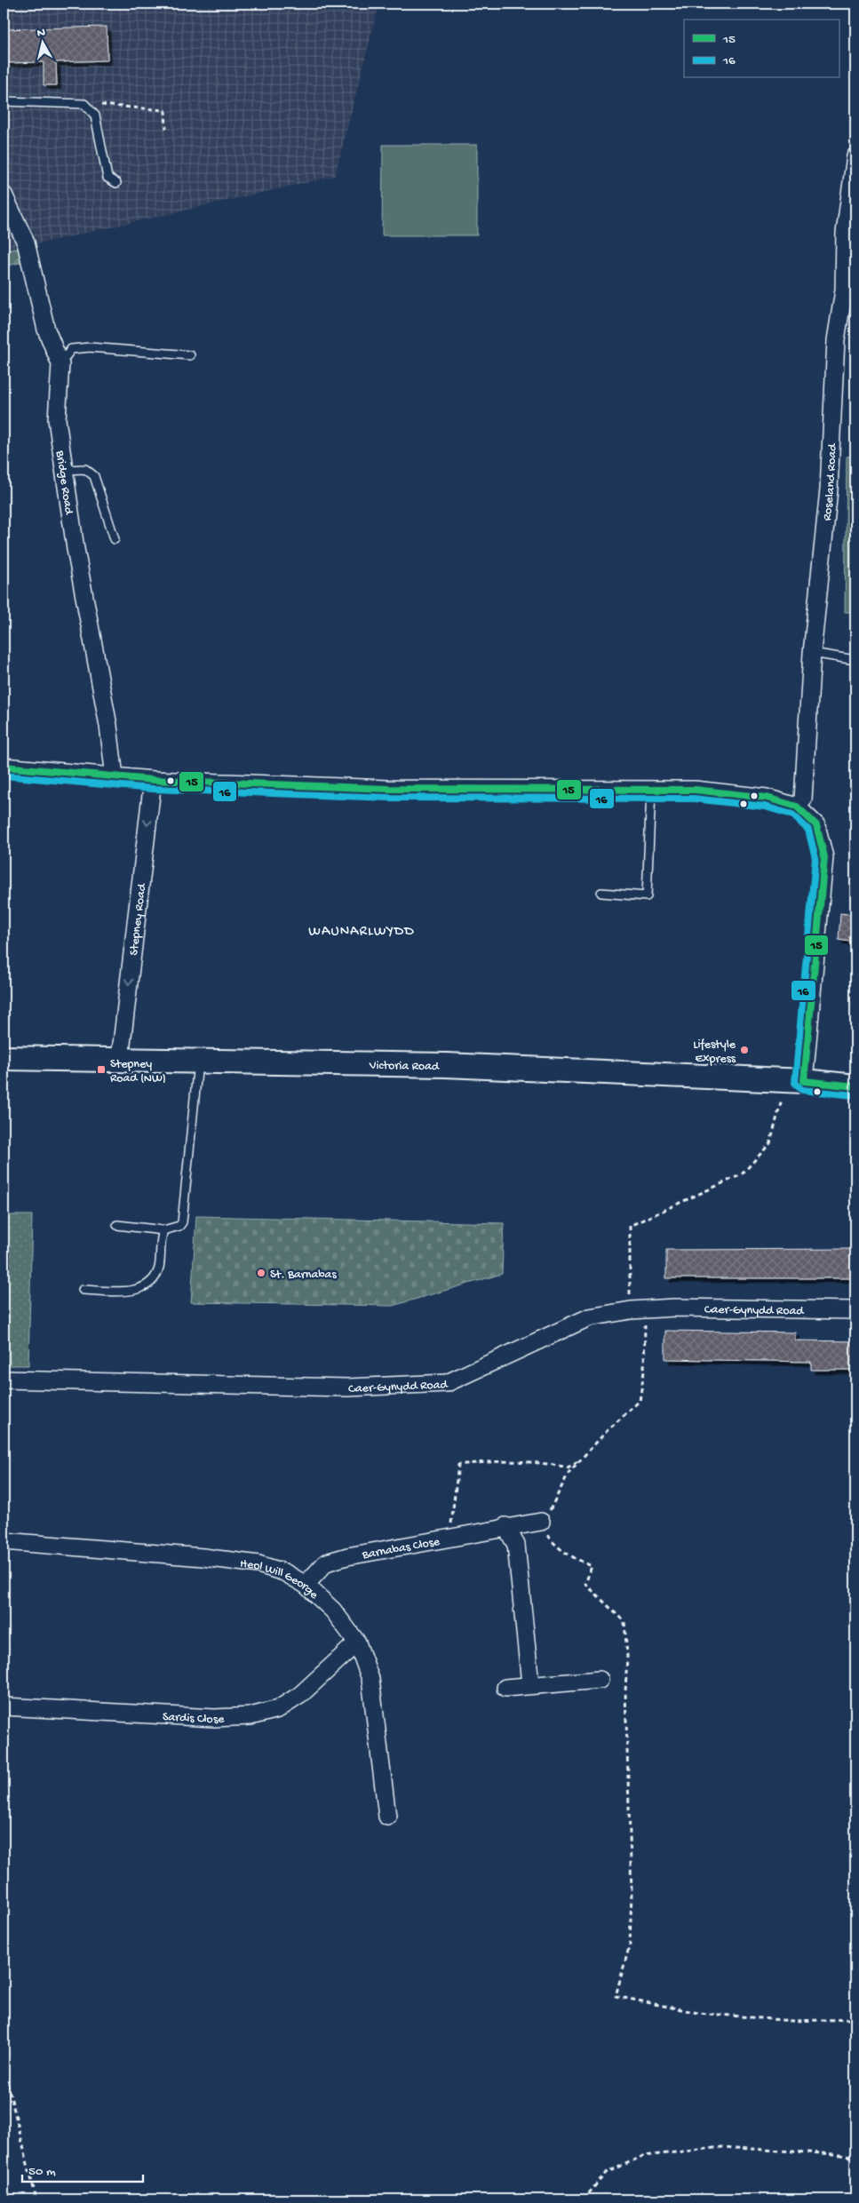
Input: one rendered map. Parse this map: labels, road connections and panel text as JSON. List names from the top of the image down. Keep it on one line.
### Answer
{"streets":{"main road":["Victoria Road"],"street":["Bridge Road","Roseland Road","Stepney Road","Caer-Gynydd Road","Barnabas Close","Heol Will George","Sardis Close"]},"crossings":[["Stepney Road","Victoria Road"],["Barnabas Close","Heol Will George"],["Heol Will George","Sardis Close"]],"one_way":["Stepney Road"],"districts":["WAUNARLWYDD"],"places":{"other":["Lifestyle Express","St. Barnabas"],"transit":["Stepney Road (NW)"]},"lines":["transit line 15","transit line 16"],"legend":["15","16"],"scale_bar":"50 m","north":"top"}
